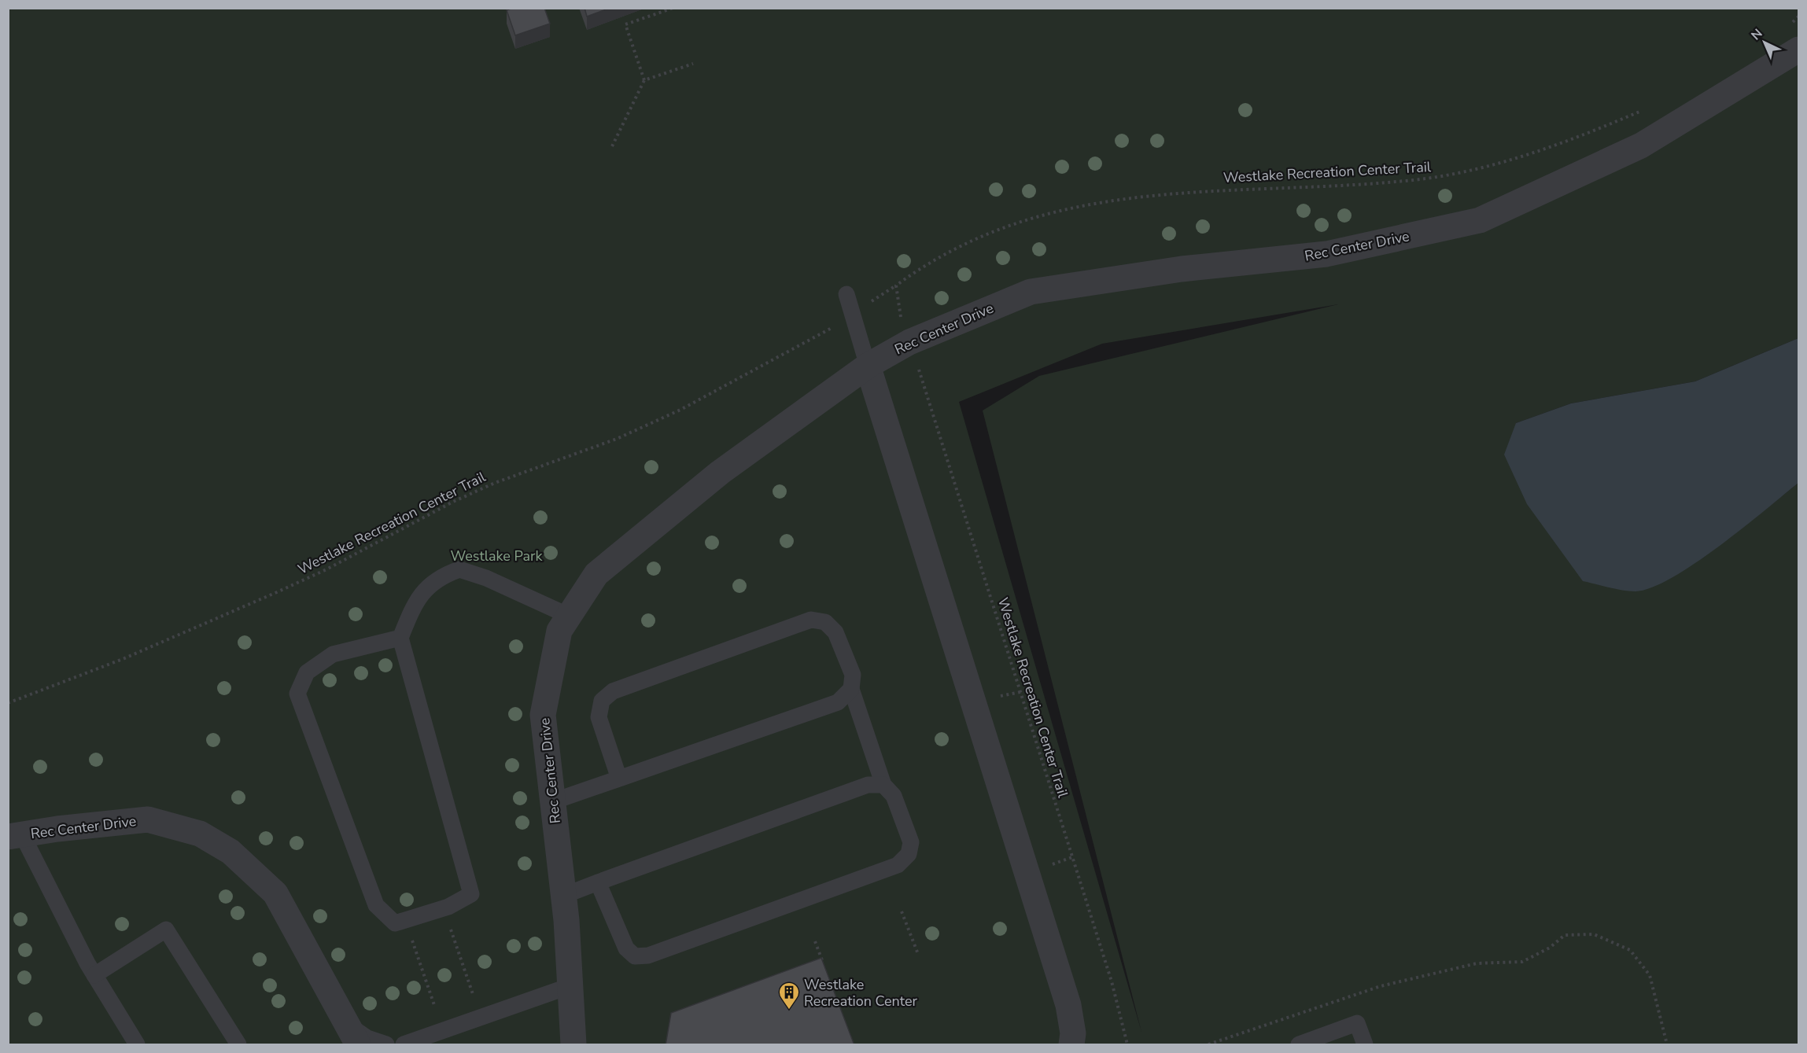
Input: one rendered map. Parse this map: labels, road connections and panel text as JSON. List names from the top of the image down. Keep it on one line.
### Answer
{"streets":{"street":["Rec Center Drive"],"path":["Westlake Recreation Center Trail"]},"parks":["Westlake Park"],"places":{"building":["Westlake Recreation Center"]},"north":"top left"}
